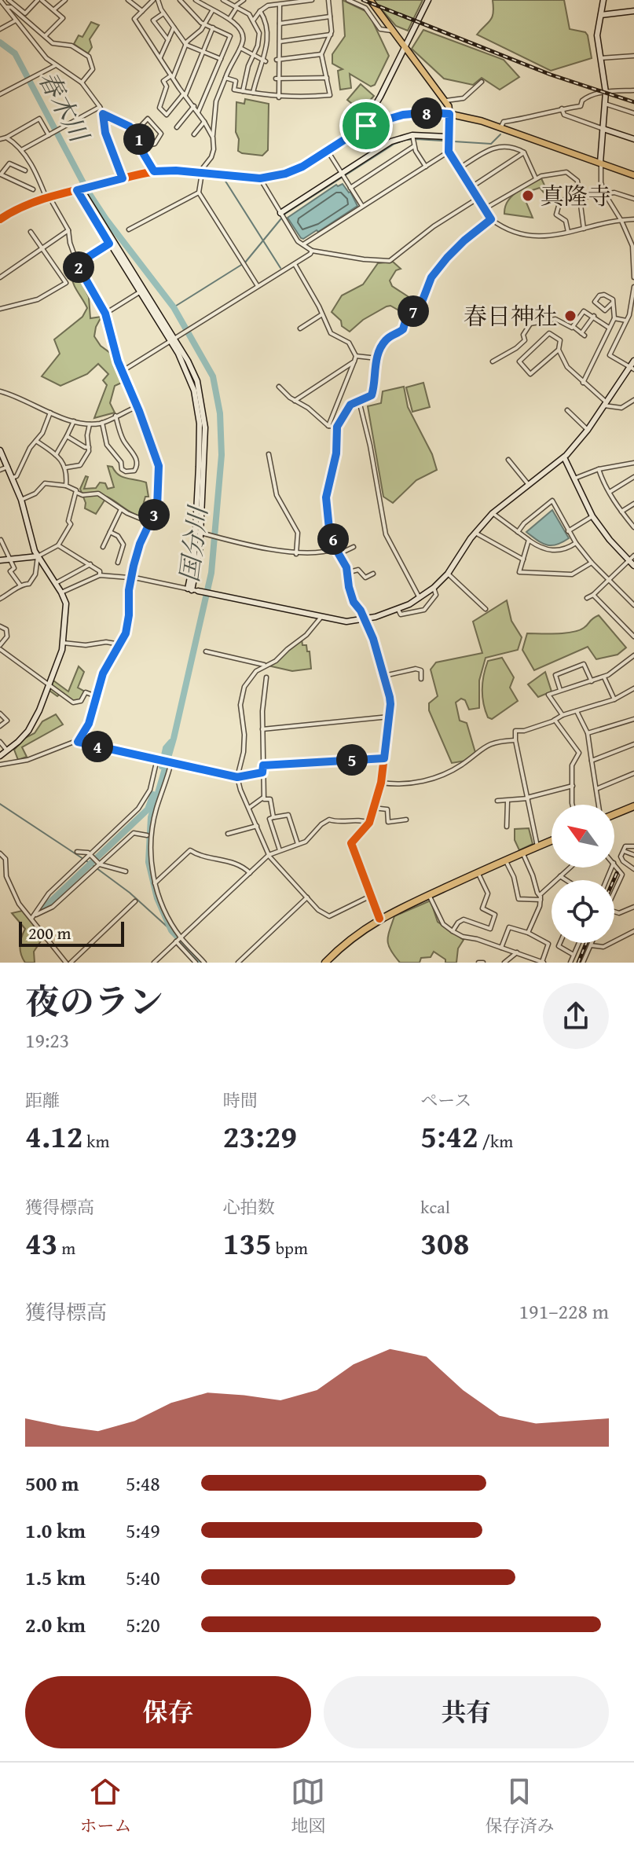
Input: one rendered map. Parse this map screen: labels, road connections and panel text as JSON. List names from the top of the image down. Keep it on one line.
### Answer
{"water":["春木川","国分川"],"places":["真隆寺","春日神社"],"scale_bar":"200 m","north":"top left","page":{"pins":["8","1","2","7","3","6","4","5"],"scale":"200 m","heading":["夜のラン","19:23"],"stats":[["距離","4.12 km"],["時間","23:29"],["ペース","5:42 /km"],["獲得標高","43 m"],["心拍数","135 bpm"],["kcal","308"]],"chart":["獲得標高","191–228 m"],"list":[{"name":"500 m","note":"5:48"},{"name":"1.0 km","note":"5:49"},{"name":"1.5 km","note":"5:40"},{"name":"2.0 km","note":"5:20"}],"buttons":["保存","共有"],"tabs":["ホーム","地図","保存済み"]}}
